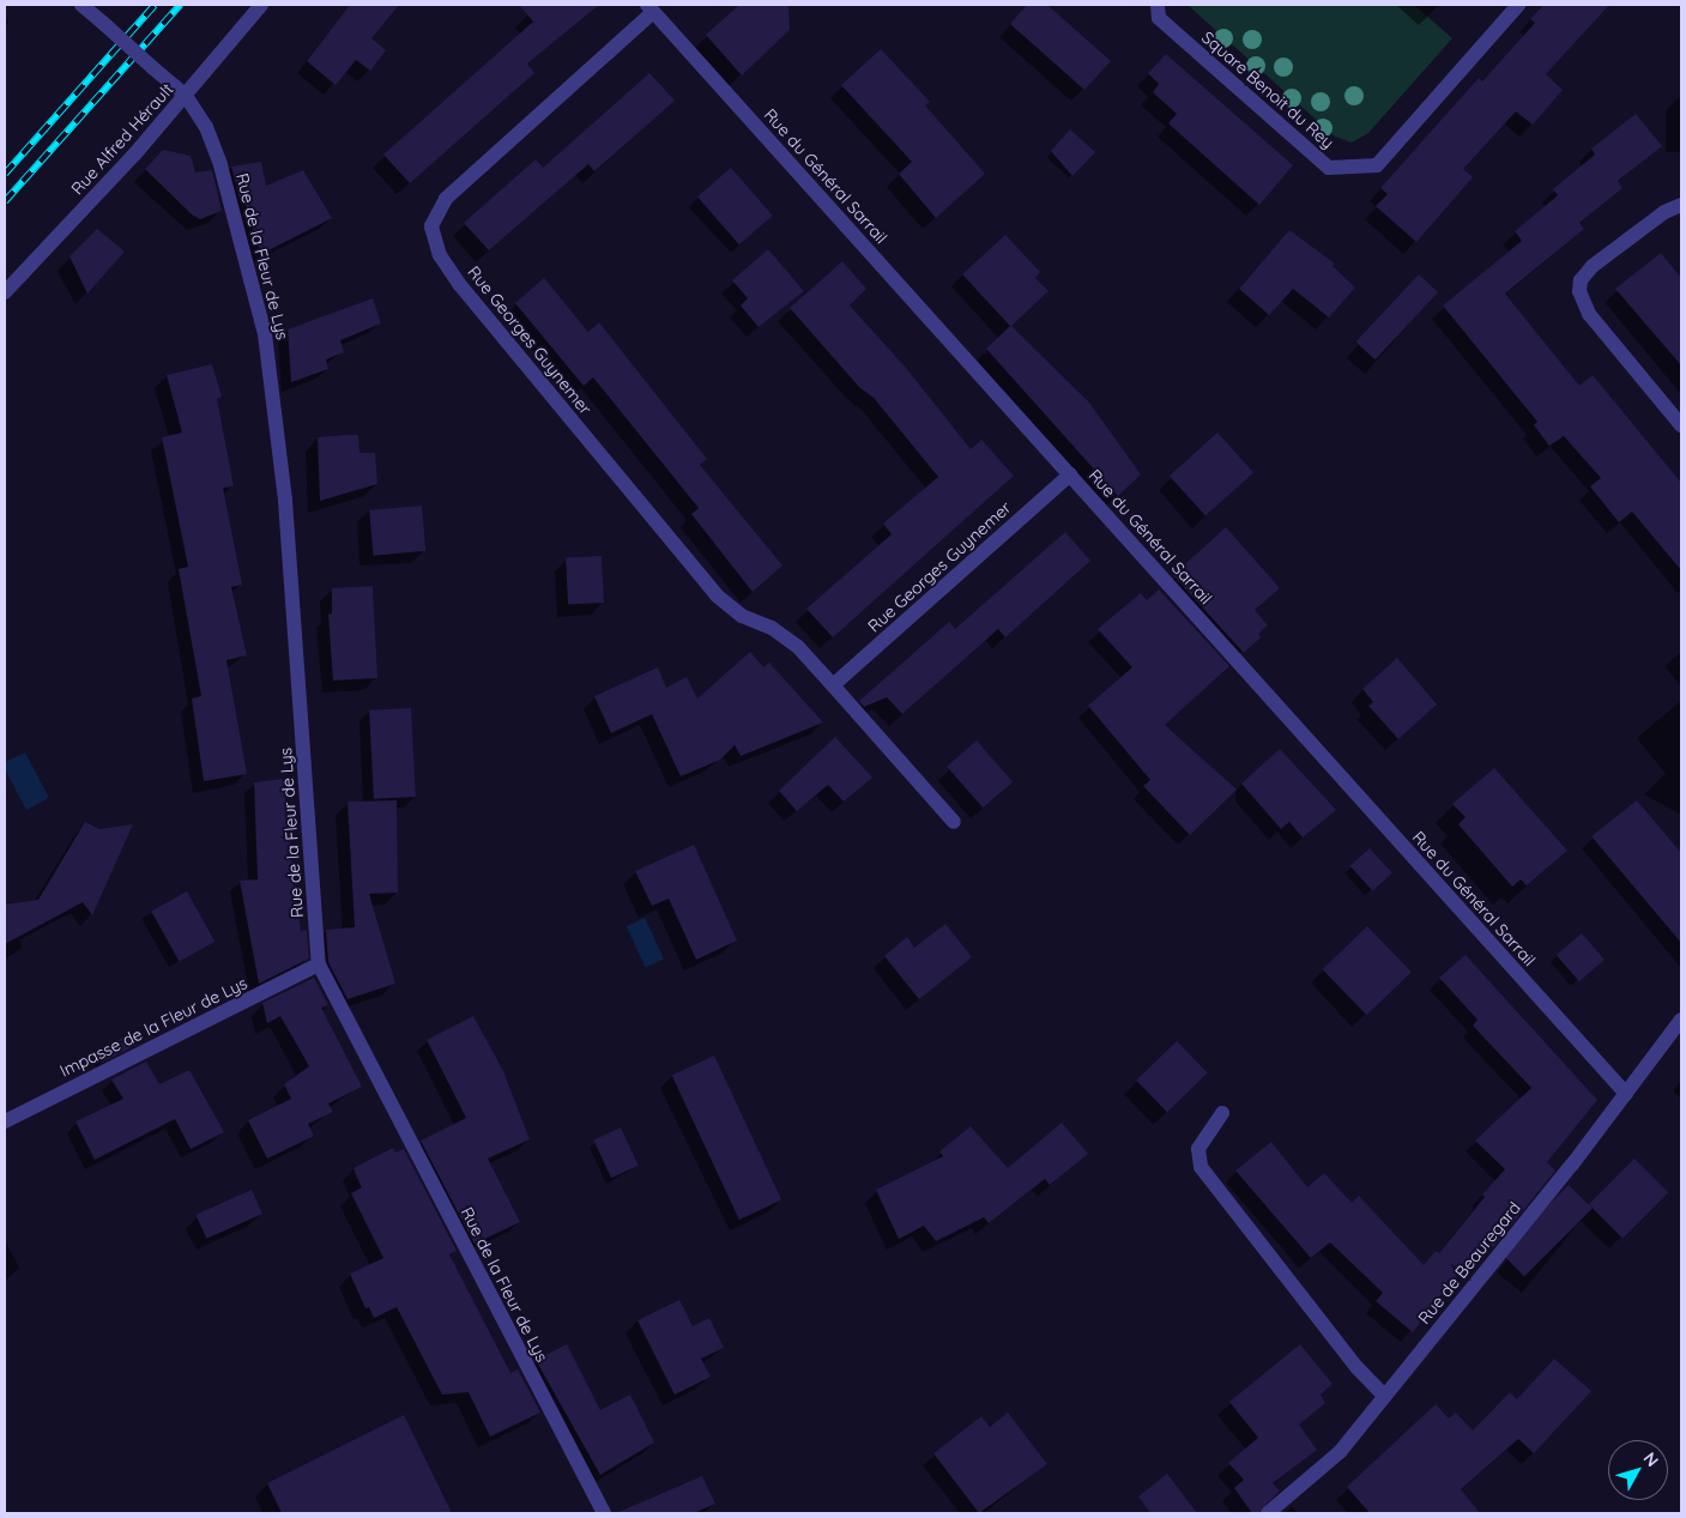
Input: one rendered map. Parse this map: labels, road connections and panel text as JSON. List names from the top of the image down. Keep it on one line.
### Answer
{"streets":{"street":["Square Benoit du Rey","Rue Alfred Hérault","Rue du Général Sarrail","Rue de la Fleur de Lys","Rue Georges Guynemer","Impasse de la Fleur de Lys","Rue de Beauregard"]},"crossings":[["Rue Alfred Hérault","Rue de la Fleur de Lys"],["Rue du Général Sarrail","Rue Georges Guynemer"],["Rue du Général Sarrail","Rue de Beauregard"],["Rue de la Fleur de Lys","Impasse de la Fleur de Lys"]],"north":"top right"}
